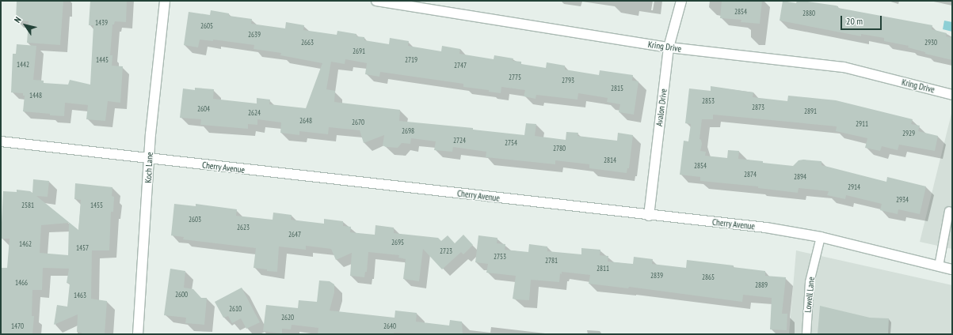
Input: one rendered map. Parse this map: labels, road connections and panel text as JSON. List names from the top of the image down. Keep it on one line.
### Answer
{"streets":{"street":["Kring Drive","Avalon Drive","Koch Lane","Cherry Avenue"],"lane":["Lowell Lane"]},"crossings":[["Kring Drive","Avalon Drive"],["Avalon Drive","Cherry Avenue"],["Koch Lane","Cherry Avenue"],["Cherry Avenue","Lowell Lane"]],"house_numbers":["2854","2880","1439","2605","2639","2663","2930","2691","1445","2719","1442","2747","2775","2793","2815","1448","2853","2873","2604","2891","2624","2648","2670","2911","2698","2929","2724","2754","2780","2814","2854","2874","2894","2914","2934","2581","1455","2603","2623","2647","2695","1462","1457","2723","2753","2781","2811","2839","2865","1466","2889","2600","1463","2610","2620","1470","2640"],"scale_bar":"20 m","north":"top left"}
